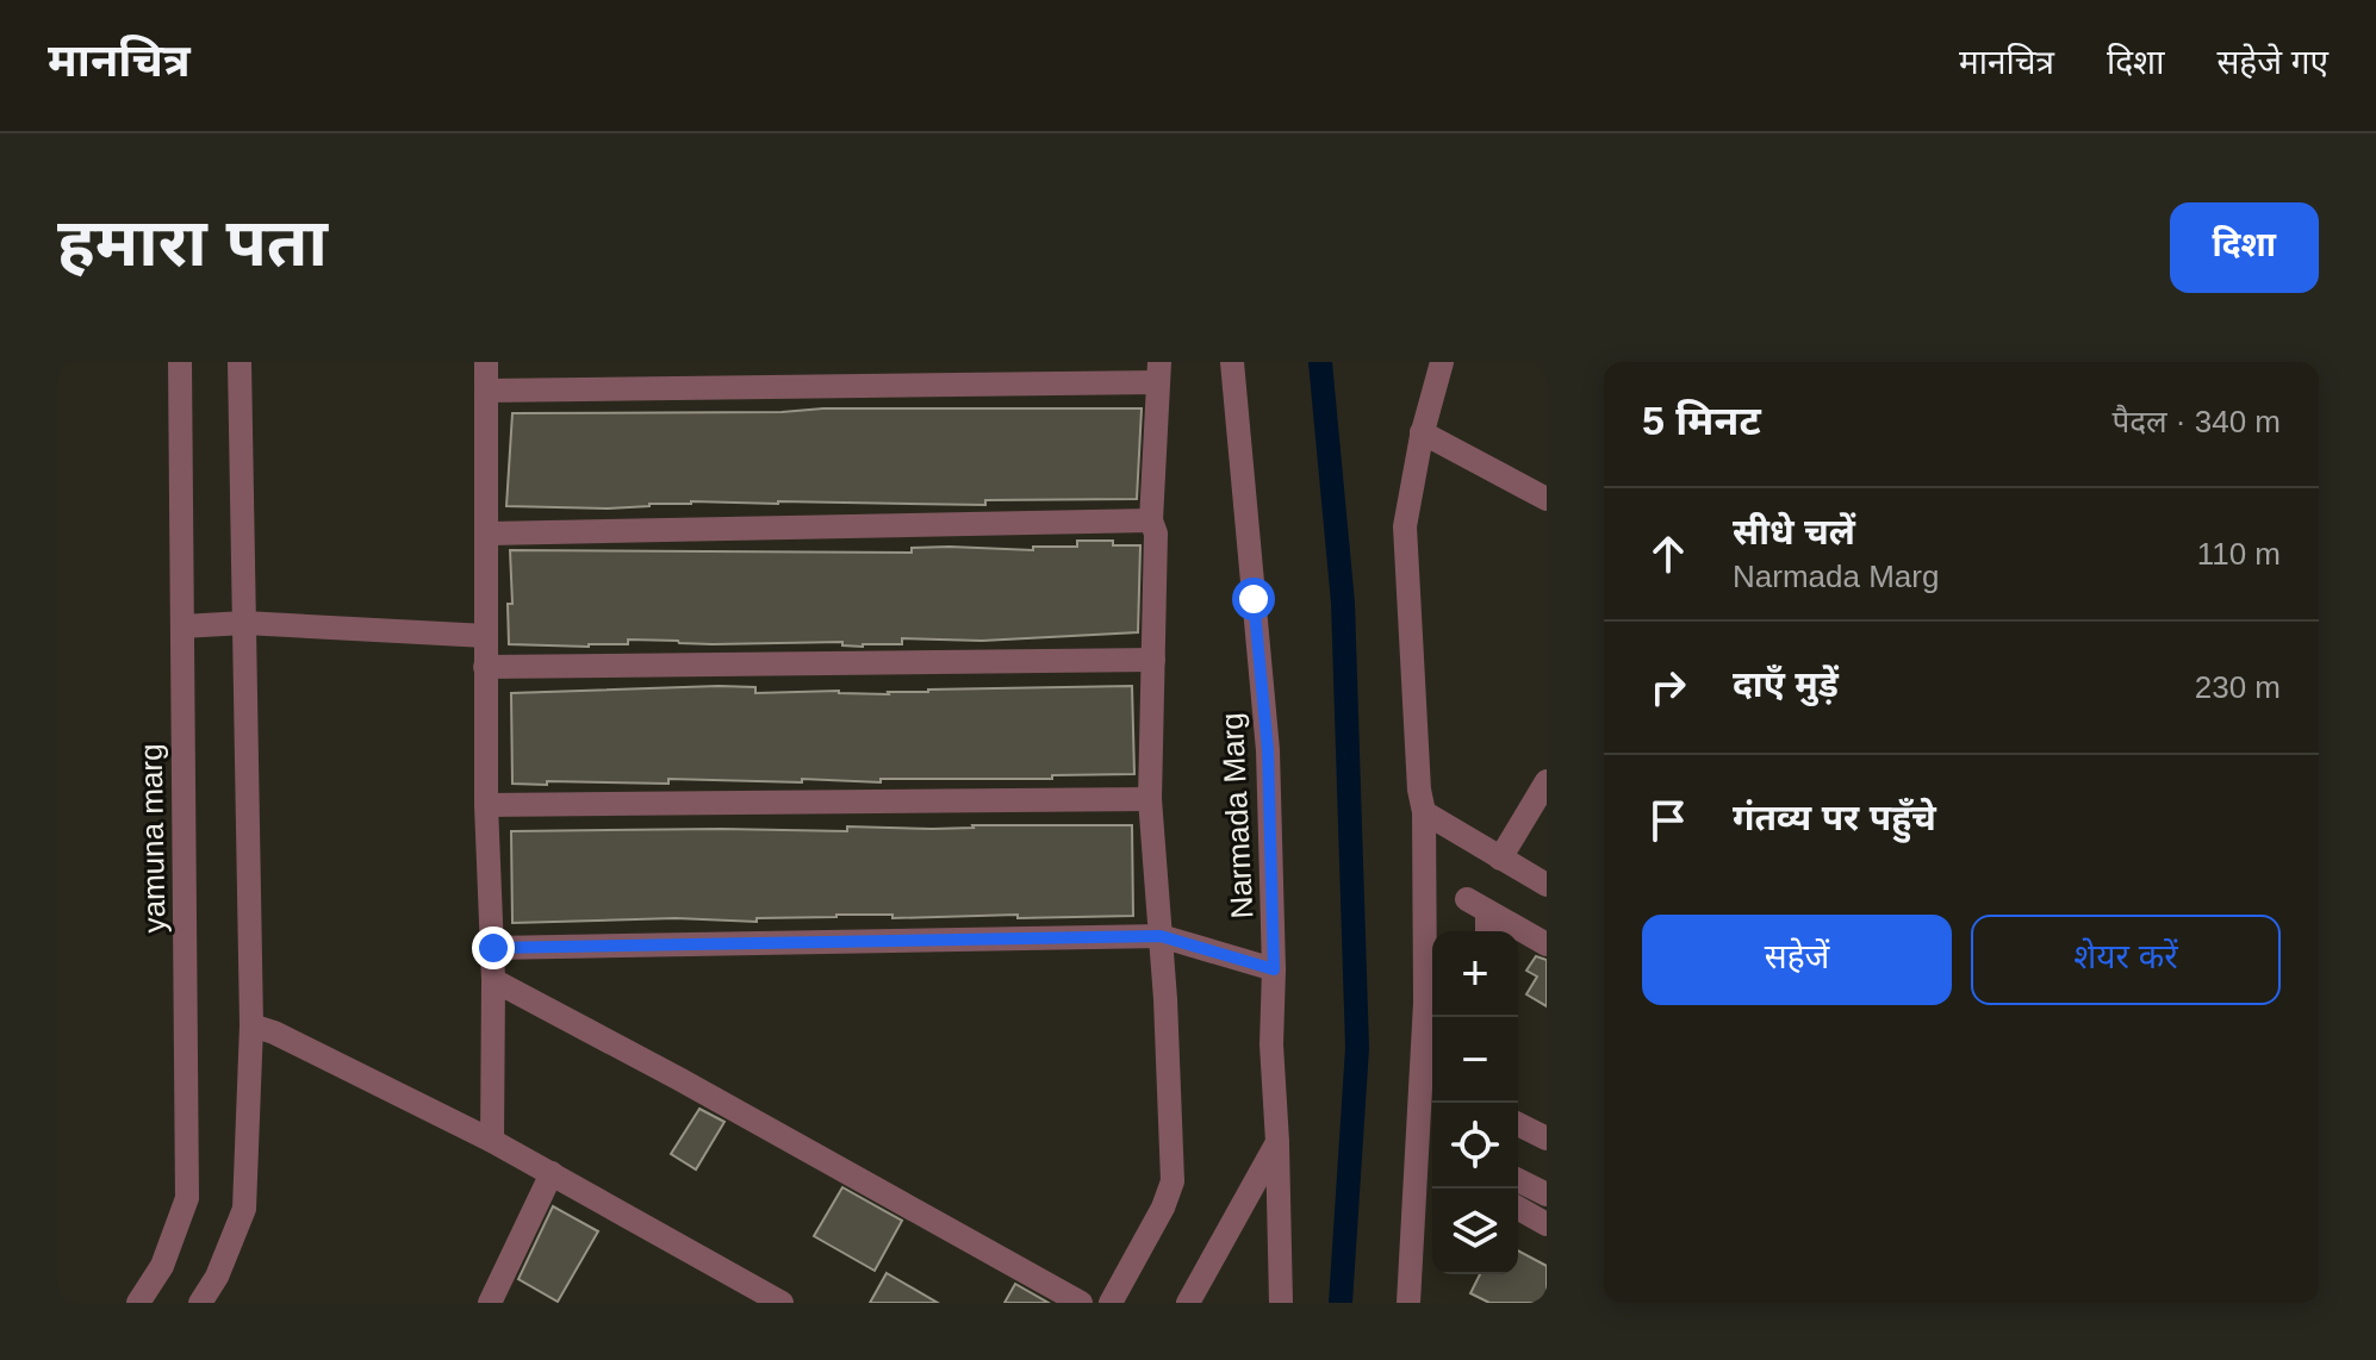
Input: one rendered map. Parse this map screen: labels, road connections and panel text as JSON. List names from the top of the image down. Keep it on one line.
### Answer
{"streets":{"street":["Narmada Marg","yamuna marg"]},"page":{"header":"मानचित्र","nav":["मानचित्र","दिशा","सहेजे गए"],"buttons":["दिशा",["सहेजें","शेयर करें"]],"title":"हमारा पता","heading":["5 मिनट","पैदल · 340 m"],"list":[["सीधे चलें","Narmada Marg","110 m"],["दाएँ मुड़ें","230 m"],"गंतव्य पर पहुँचे"],"map_buttons":["+","−"]}}
